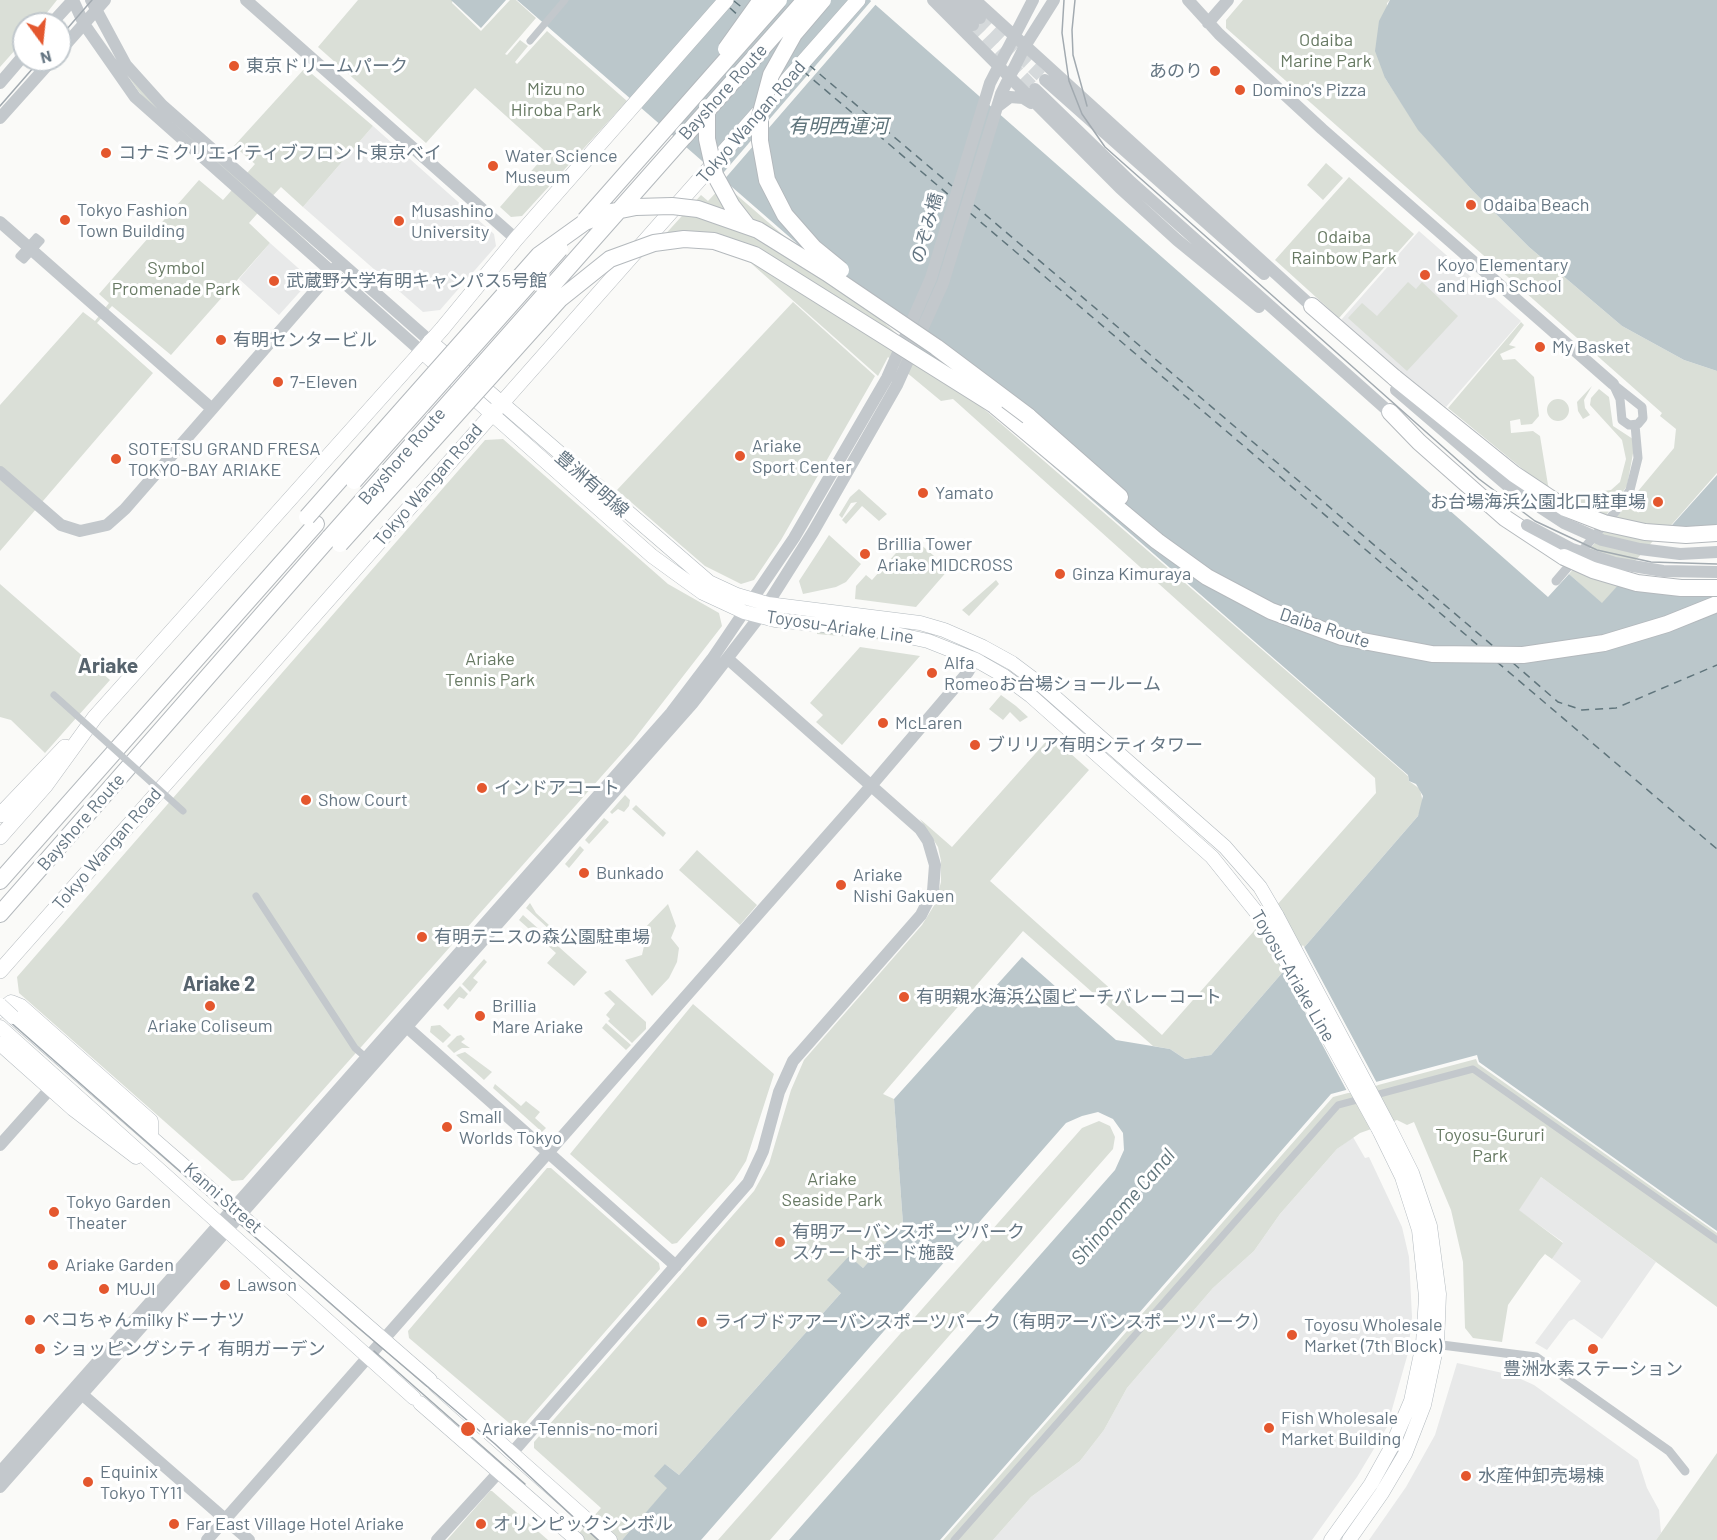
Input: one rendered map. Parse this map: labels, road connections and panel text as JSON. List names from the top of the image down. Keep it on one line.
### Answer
{"streets":{"highway":["Bayshore Route","Tokyo Wangan Road","Daiba Route"],"main road":["豊洲有明線","Toyosu-Ariake Line","Kanni Street"],"street":["のぞみ橋"]},"crossings":[["Tokyo Wangan Road","豊洲有明線"],["豊洲有明線","Toyosu-Ariake Line"]],"districts":["Ariake","Ariake 2"],"water":["有明西運河","Shinonome Canal"],"parks":["Odaiba Marine Park","Mizu no Hiroba Park","Odaiba Rainbow Park","Symbol Promenade Park","Ariake Tennis Park","Toyosu-Gururi Park","Ariake Seaside Park"],"places":["東京ドリームパーク","あのり","Domino's Pizza","コナミクリエイティブフロント東京ベイ","Water Science Museum","Odaiba Beach","Tokyo Fashion Town Building","Musashino University","Koyo Elementary and High School","武蔵野大学有明キャンパス5号館","有明センタービル","My Basket","7-Eleven","Ariake Sport Center","SOTETSU GRAND FRESA TOKYO-BAY ARIAKE","Yamato","お台場海浜公園北口駐車場","Brillia Tower Ariake MIDCROSS","Ginza Kimuraya","Alfa Romeoお台場ショールーム","McLaren","ブリリア有明シティタワー","インドアコート","Show Court","Bunkado","Ariake Nishi Gakuen","有明テニスの森公園駐車場","有明親水海浜公園ビーチバレーコート","Ariake Coliseum","Brillia Mare Ariake","Small Worlds Tokyo","Tokyo Garden Theater","有明アーバンスポーツパーク スケートボード施設","Ariake Garden","Lawson","MUJI","ペコちゃんmilkyドーナツ","ライブドアアーバンスポーツパーク（有明アーバンスポーツパーク）","Toyosu Wholesale Market (7th Block)","ショッピングシティ 有明ガーデン","豊洲水素ステーション","Fish Wholesale Market Building","Ariake-Tennis-no-mori","水産仲卸売場棟","Equinix Tokyo TY11","Far East Village Hotel Ariake","オリンピックシンボル"],"north":"bottom"}
